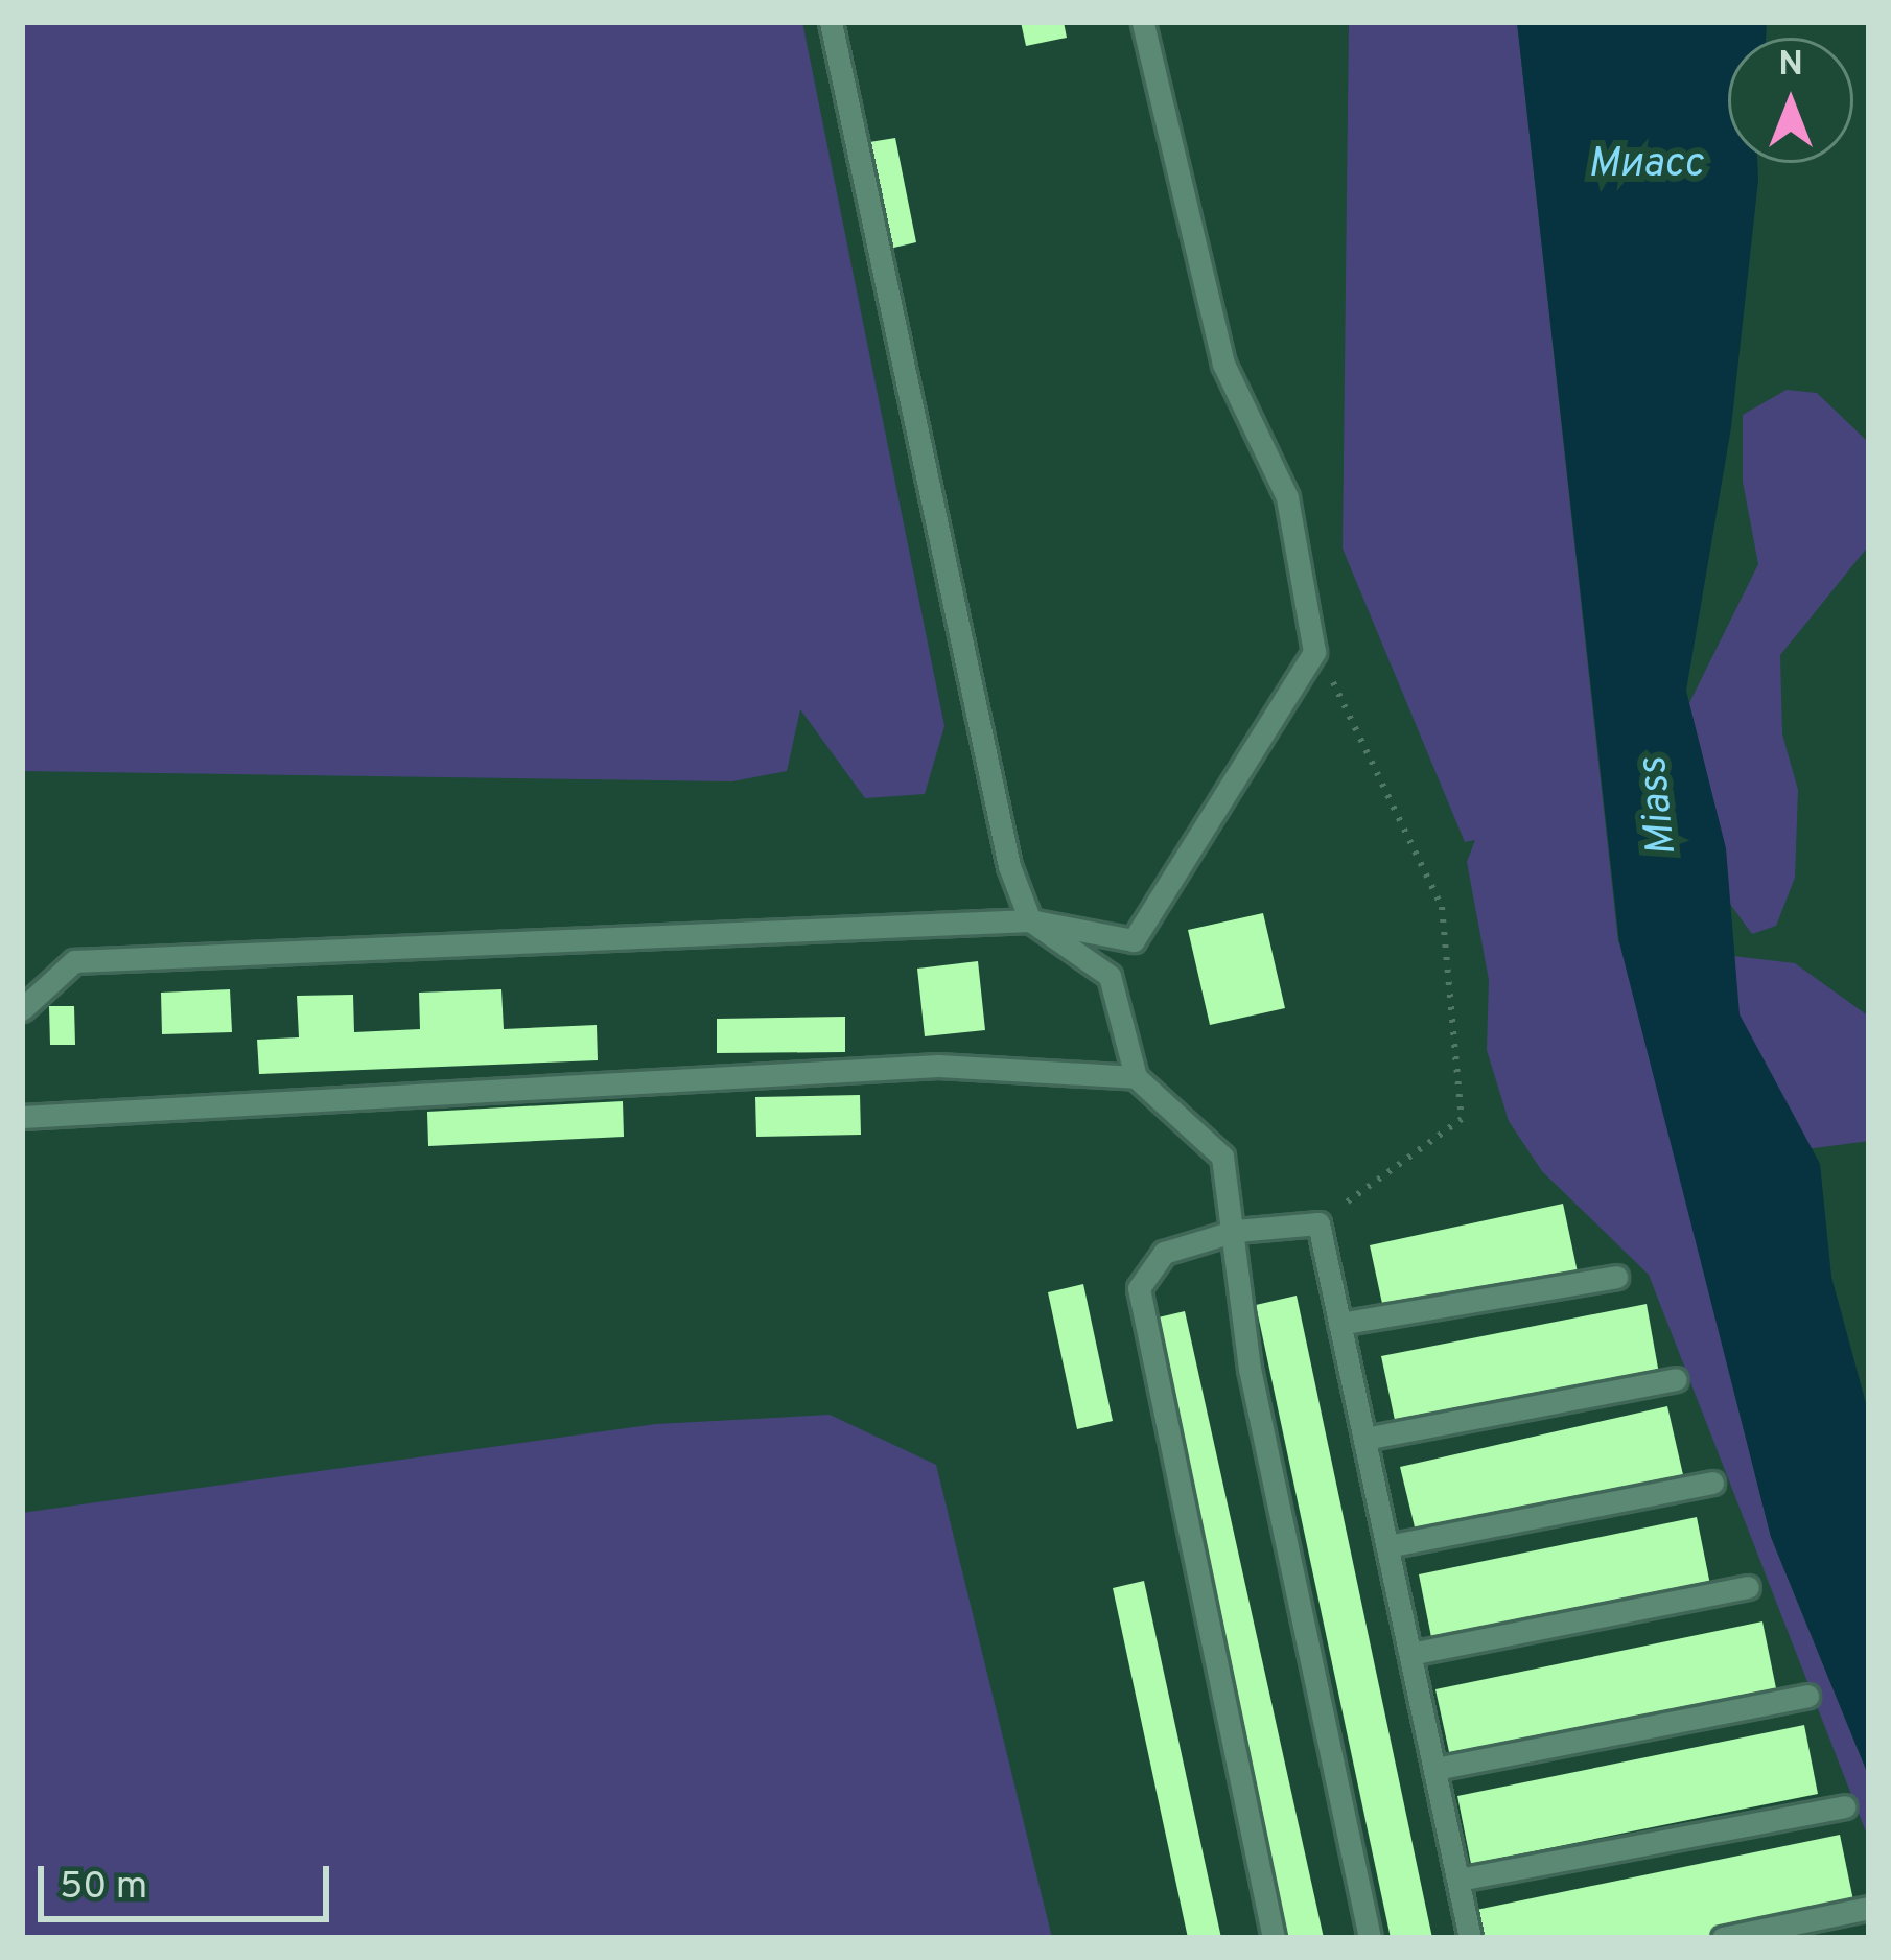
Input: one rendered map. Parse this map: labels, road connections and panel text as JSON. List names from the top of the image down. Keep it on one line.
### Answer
{"water":["Миасс","Miass"],"scale_bar":"50 m","north":"top"}
